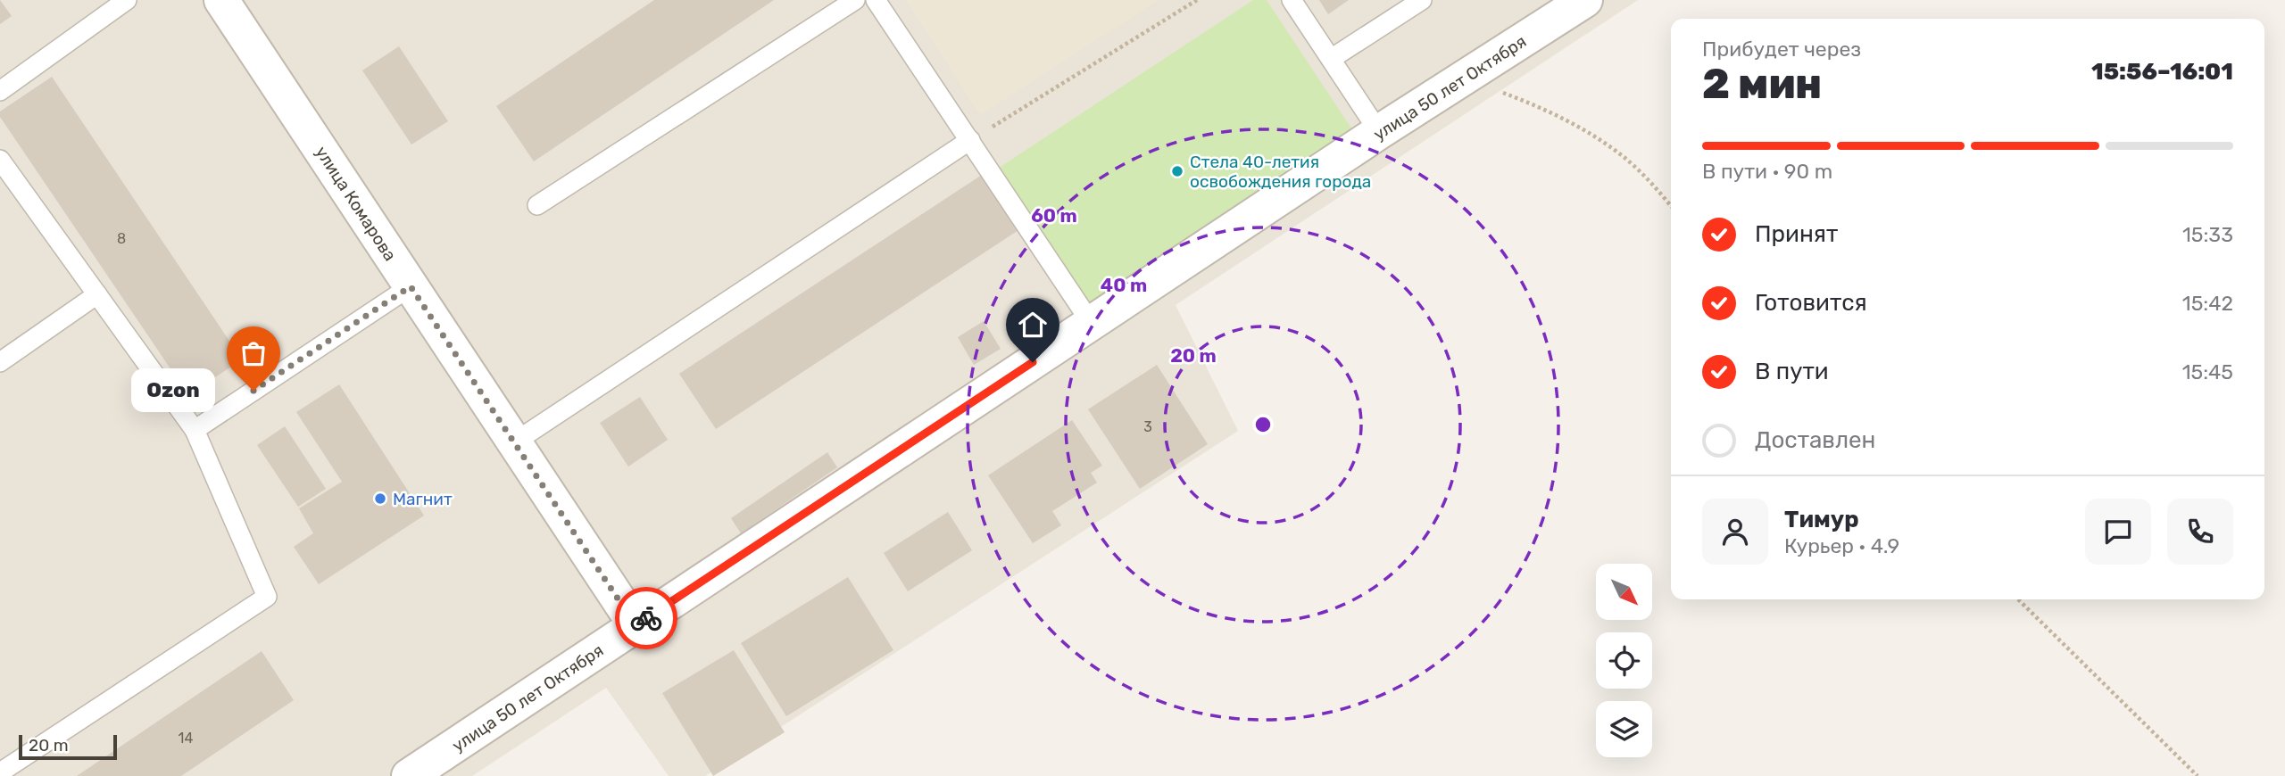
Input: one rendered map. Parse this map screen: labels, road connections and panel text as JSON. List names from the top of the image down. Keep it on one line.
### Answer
{"streets":{"street":["улица 50 лет Октября","улица Комарова"]},"crossings":[["улица 50 лет Октября","улица Комарова"]],"places":["Стела 40-летия освобождения города","Ozon","Магнит"],"house_numbers":["8","3","14"],"scale_bar":"20 m","north":"bottom right","page":{"heading":["2 мин","Прибудет через","15:56–16:01"],"panel":["Тимур","Курьер · 4.9"],"bar":"В пути · 90 m","list":[["Принят","15:33"],["Готовится","15:42"],["В пути","15:45"],"Доставлен"],"bubble":"Ozon","scale":"20 m"},"rings":["60 m","40 m","20 m"]}
